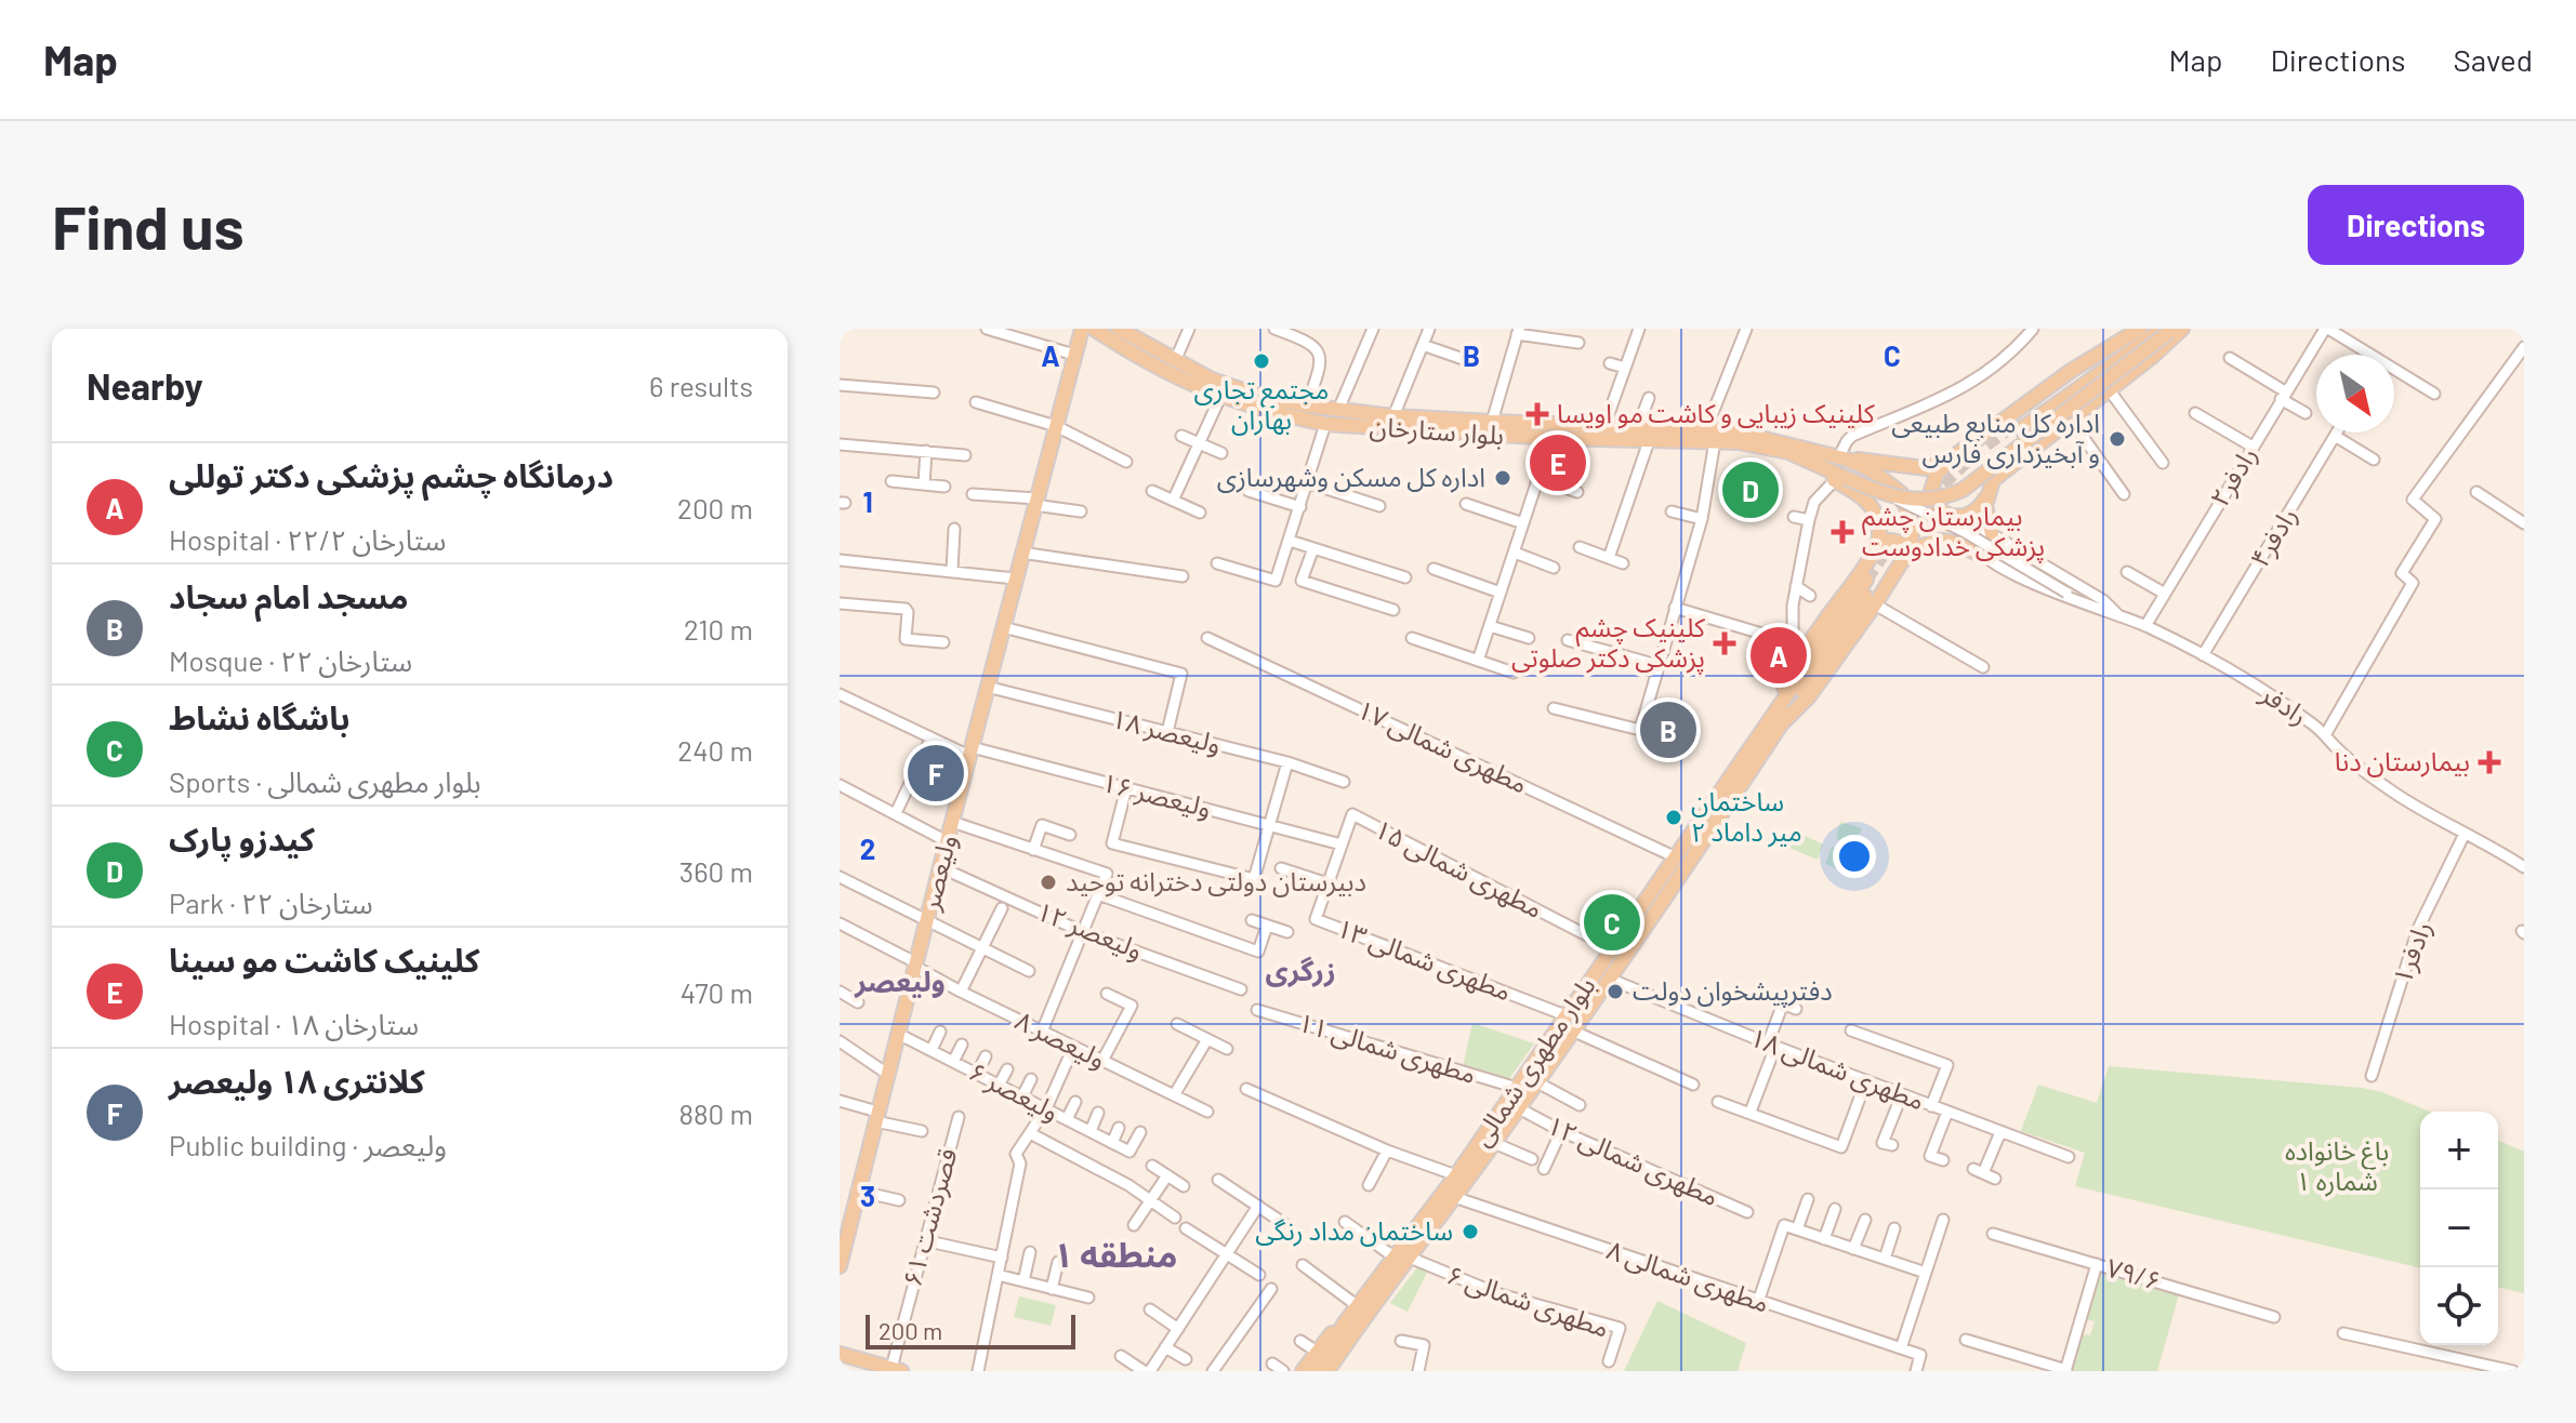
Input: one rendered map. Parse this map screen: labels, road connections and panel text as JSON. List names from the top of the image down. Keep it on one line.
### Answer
{"streets":{"main road":["بلوار ستارخان","ولیعصر","بلوار مطهرى شمالى"],"street":["رادفر۲","رادفر۴","رادفر","۱۸ ولیعصر","۱۷ مطهری شمالی","۱۶ ولیعصر","۱۵ مطهری شمالی","۱۲ ولیعصر","رادفر۱","۱۳ مطهری شمالی","۸ ولیعصر","۱۱ مطهری شمالی","۱۸ مطهری شمالی","۶ ولیعصر","۱۲ مطهری شمالی","۶۱ قصردشت","۷۹/۶","۸ مطهری شمالی","۶ مطهری شمالی"]},"crossings":[["رادفر۲","رادفر"],["رادفر۴","رادفر"],["رادفر","رادفر۱"],["۱۸ ولیعصر","ولیعصر"],["۱۷ مطهری شمالی","بلوار مطهرى شمالى"],["۱۶ ولیعصر","۱۵ مطهری شمالی"],["۱۶ ولیعصر","ولیعصر"],["۱۵ مطهری شمالی","بلوار مطهرى شمالى"],["ولیعصر","۱۲ ولیعصر"],["ولیعصر","۸ ولیعصر"],["ولیعصر","۶ ولیعصر"],["۱۳ مطهری شمالی","بلوار مطهرى شمالى"],["۱۱ مطهری شمالی","بلوار مطهرى شمالى"],["بلوار مطهرى شمالى","۱۸ مطهری شمالی"],["بلوار مطهرى شمالى","۱۲ مطهری شمالی"],["بلوار مطهرى شمالى","۸ مطهری شمالی"],["بلوار مطهرى شمالى","۶ مطهری شمالی"]],"districts":["زرگری","ولیعصر","منطقه ۱"],"parks":["باغ خانواده شماره ۱"],"places":{"other":["مجتمع تجاری بهاران","اداره کل منابع طبیعى و آبخیزدارى فارس","اداره کل مسکن وشهرسازی","ساختمان میر داماد ۲","دبیرستان دولتی دخترانه توحید","دفترپیشخوان دولت","ساختمان مداد رنگی"],"health":["کلینیک زیبایی و کاشت مو اویسا","بیمارستان چشم پزشکی خدادوست","کلینیک چشم پزشکی دکتر صلوتی","بیمارستان دنا"]},"scale_bar":"200 m","north":"bottom right","page":{"header":"Map","nav":["Map","Directions","Saved"],"buttons":"Directions","title":"Find us","heading":["Nearby","6 results"],"pins":["E","D","A","B","F","C"],"list":[{"mark":"A","name":"درمانگاه چشم پزشكی دكتر توللی","note":"Hospital · ۲۲/۲ ستارخان","value":"200 m"},{"mark":"B","name":"مسجد امام سجاد","note":"Mosque · ۲۲ ستارخان","value":"210 m"},{"mark":"C","name":"باشگاه نشاط","note":"Sports · بلوار مطهرى شمالى","value":"240 m"},{"mark":"D","name":"کیدزو پارک","note":"Park · ۲۲ ستارخان","value":"360 m"},{"mark":"E","name":"کلینیک کاشت مو سینا","note":"Hospital · ۱۸ ستارخان","value":"470 m"},{"mark":"F","name":"کلانتری ۱۸ ولیعصر","note":"Public building · ولیعصر","value":"880 m"}],"map_buttons":["+","−"],"scale":"200 m"},"grid":{"columns":["A","B","C"],"rows":["1","2","3"]}}
